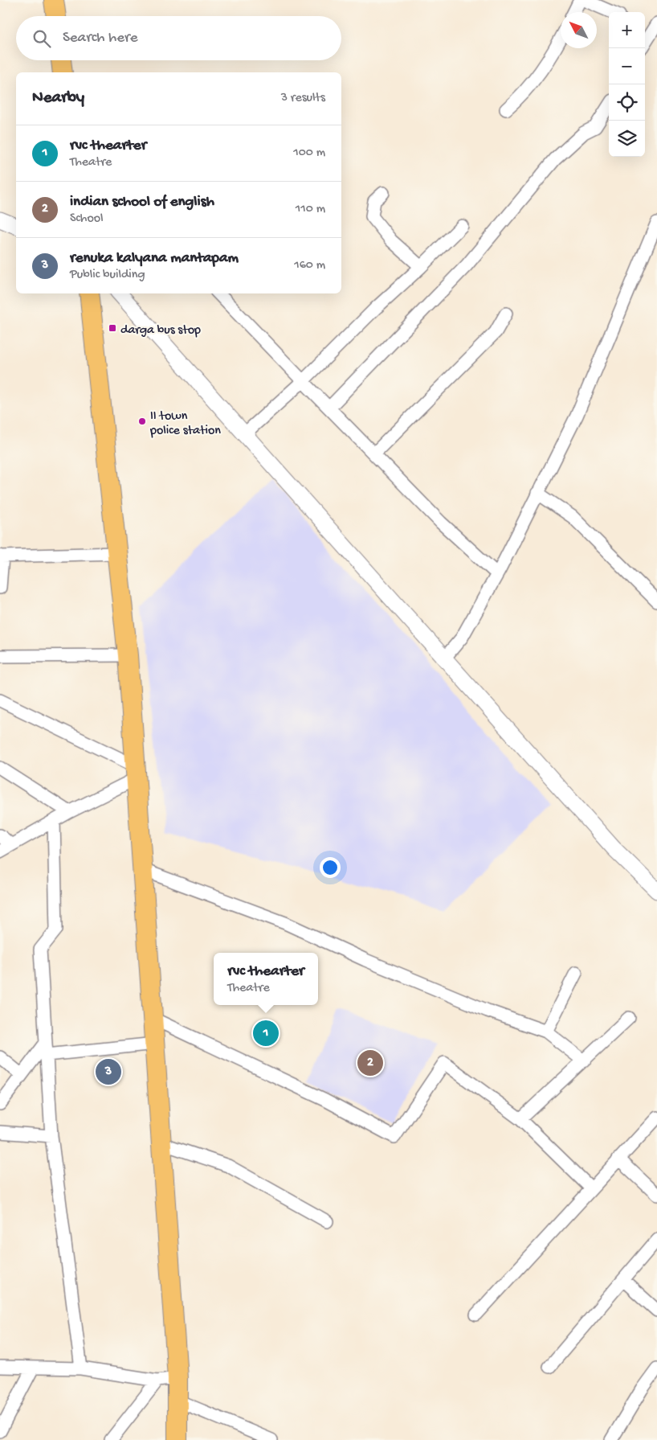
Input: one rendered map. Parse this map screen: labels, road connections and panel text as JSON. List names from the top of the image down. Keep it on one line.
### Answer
{"places":{"transit":["darga bus stop"],"other":["II town police station"]},"north":"top left","page":{"map_buttons":["+","−"],"search":"Search here","heading":["Nearby","3 results"],"list":[{"mark":"1","name":"rvc thearter","note":"Theatre","value":"100 m"},{"mark":"2","name":"indian school of english","note":"School","value":"110 m"},{"mark":"3","name":"renuka kalyana mantapam","note":"Public building","value":"160 m"}],"popup":["rvc thearter","Theatre"],"pins":["1","2","3"]}}
